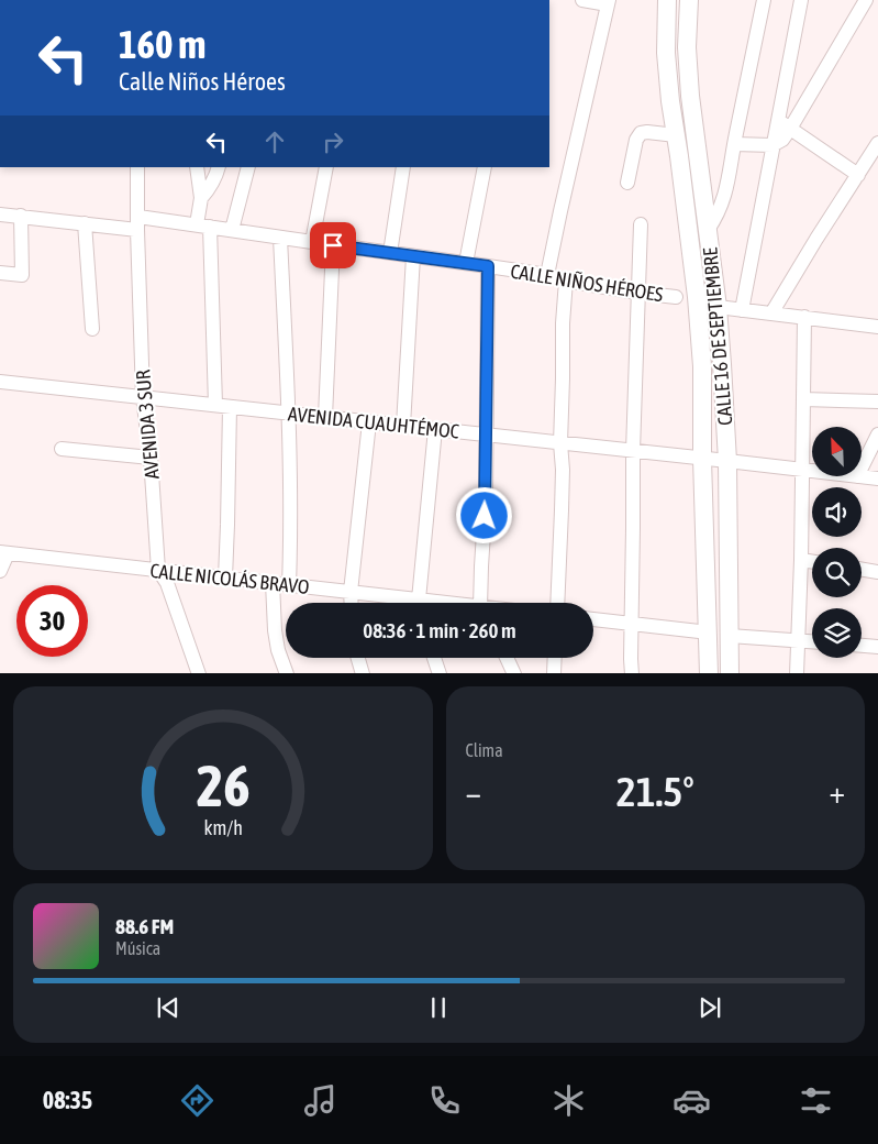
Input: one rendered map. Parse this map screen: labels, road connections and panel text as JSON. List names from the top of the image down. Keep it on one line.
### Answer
{"streets":{"main road":["CALLE 16 DE SEPTIEMBRE"],"street":["CALLE NIÑOS HÉROES","AVENIDA CUAUHTÉMOC","AVENIDA 3 SUR","CALLE NICOLÁS BRAVO"]},"crossings":[["CALLE NIÑOS HÉROES","AVENIDA 3 SUR"],["CALLE 16 DE SEPTIEMBRE","AVENIDA CUAUHTÉMOC"],["AVENIDA CUAUHTÉMOC","AVENIDA 3 SUR"],["AVENIDA 3 SUR","CALLE NICOLÁS BRAVO"]],"north":"top left","page":{"turn":["160 m","Calle Niños Héroes"],"limit":"30","trip":"08:36 · 1 min · 260 m","tile":"Clima","heat":["−","21.5°","+"],"song":["88.6 FM","Música"],"tabs":"08:35","gauge":["26","km/h"]}}
